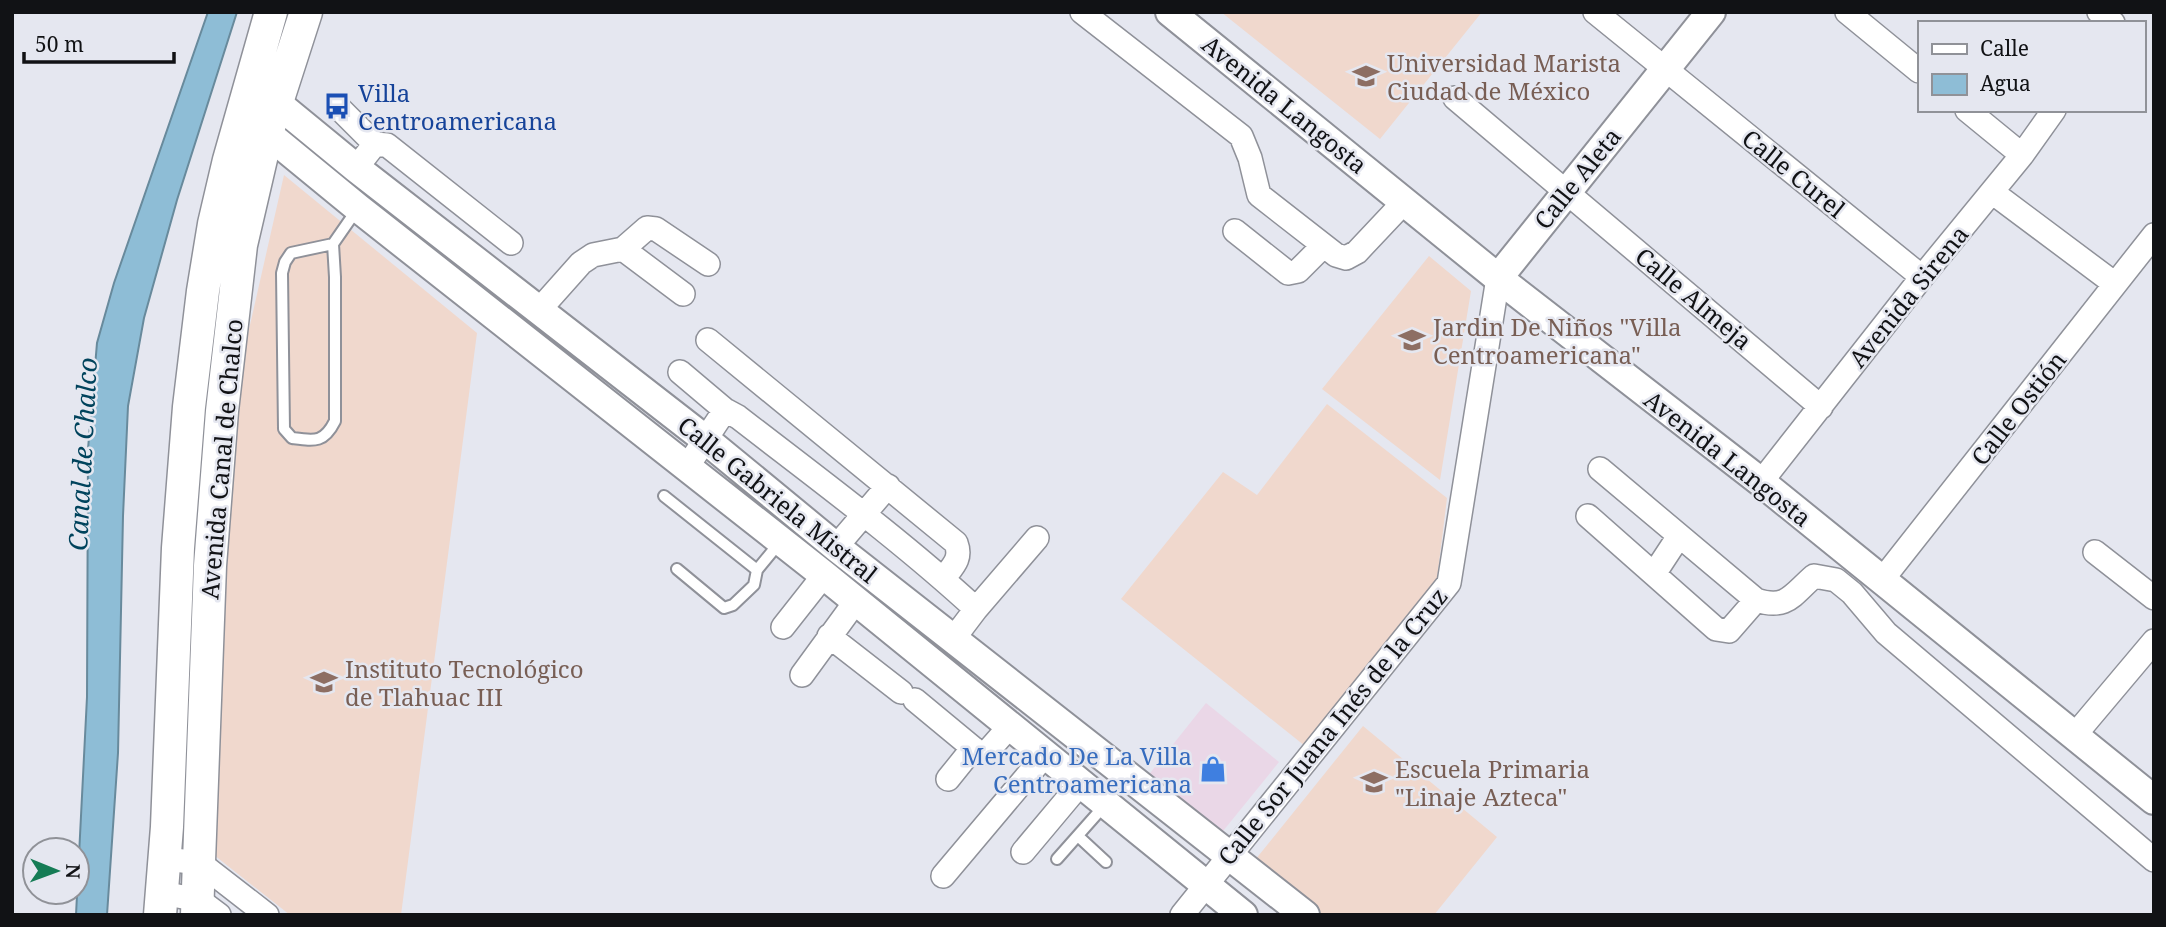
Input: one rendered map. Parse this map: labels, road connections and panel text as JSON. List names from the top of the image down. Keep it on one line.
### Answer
{"streets":{"main road":["Avenida Canal de Chalco"],"street":["Avenida Langosta","Calle Curel","Calle Aleta","Avenida Sirena","Calle Almeja","Calle Ostión","Calle Gabriela Mistral","Calle Sor Juana Inés de la Cruz"]},"crossings":[["Avenida Langosta","Calle Aleta"],["Avenida Langosta","Avenida Sirena"],["Avenida Langosta","Calle Ostión"],["Avenida Langosta","Calle Sor Juana Inés de la Cruz"],["Calle Curel","Calle Aleta"],["Calle Curel","Avenida Sirena"],["Calle Aleta","Calle Almeja"],["Calle Aleta","Calle Sor Juana Inés de la Cruz"],["Avenida Sirena","Calle Almeja"],["Avenida Canal de Chalco","Calle Gabriela Mistral"],["Calle Gabriela Mistral","Calle Sor Juana Inés de la Cruz"]],"water":["Canal de Chalco"],"places":{"school or university":["Universidad Marista Ciudad de México","Jardin De Niños \"Villa Centroamericana\"","Instituto Tecnológico de Tlahuac III","Escuela Primaria \"Linaje Azteca\""],"bus stop":["Villa Centroamericana"],"shop":["Mercado De La Villa Centroamericana"]},"legend":["Calle","Agua"],"scale_bar":"50 m","north":"right"}
